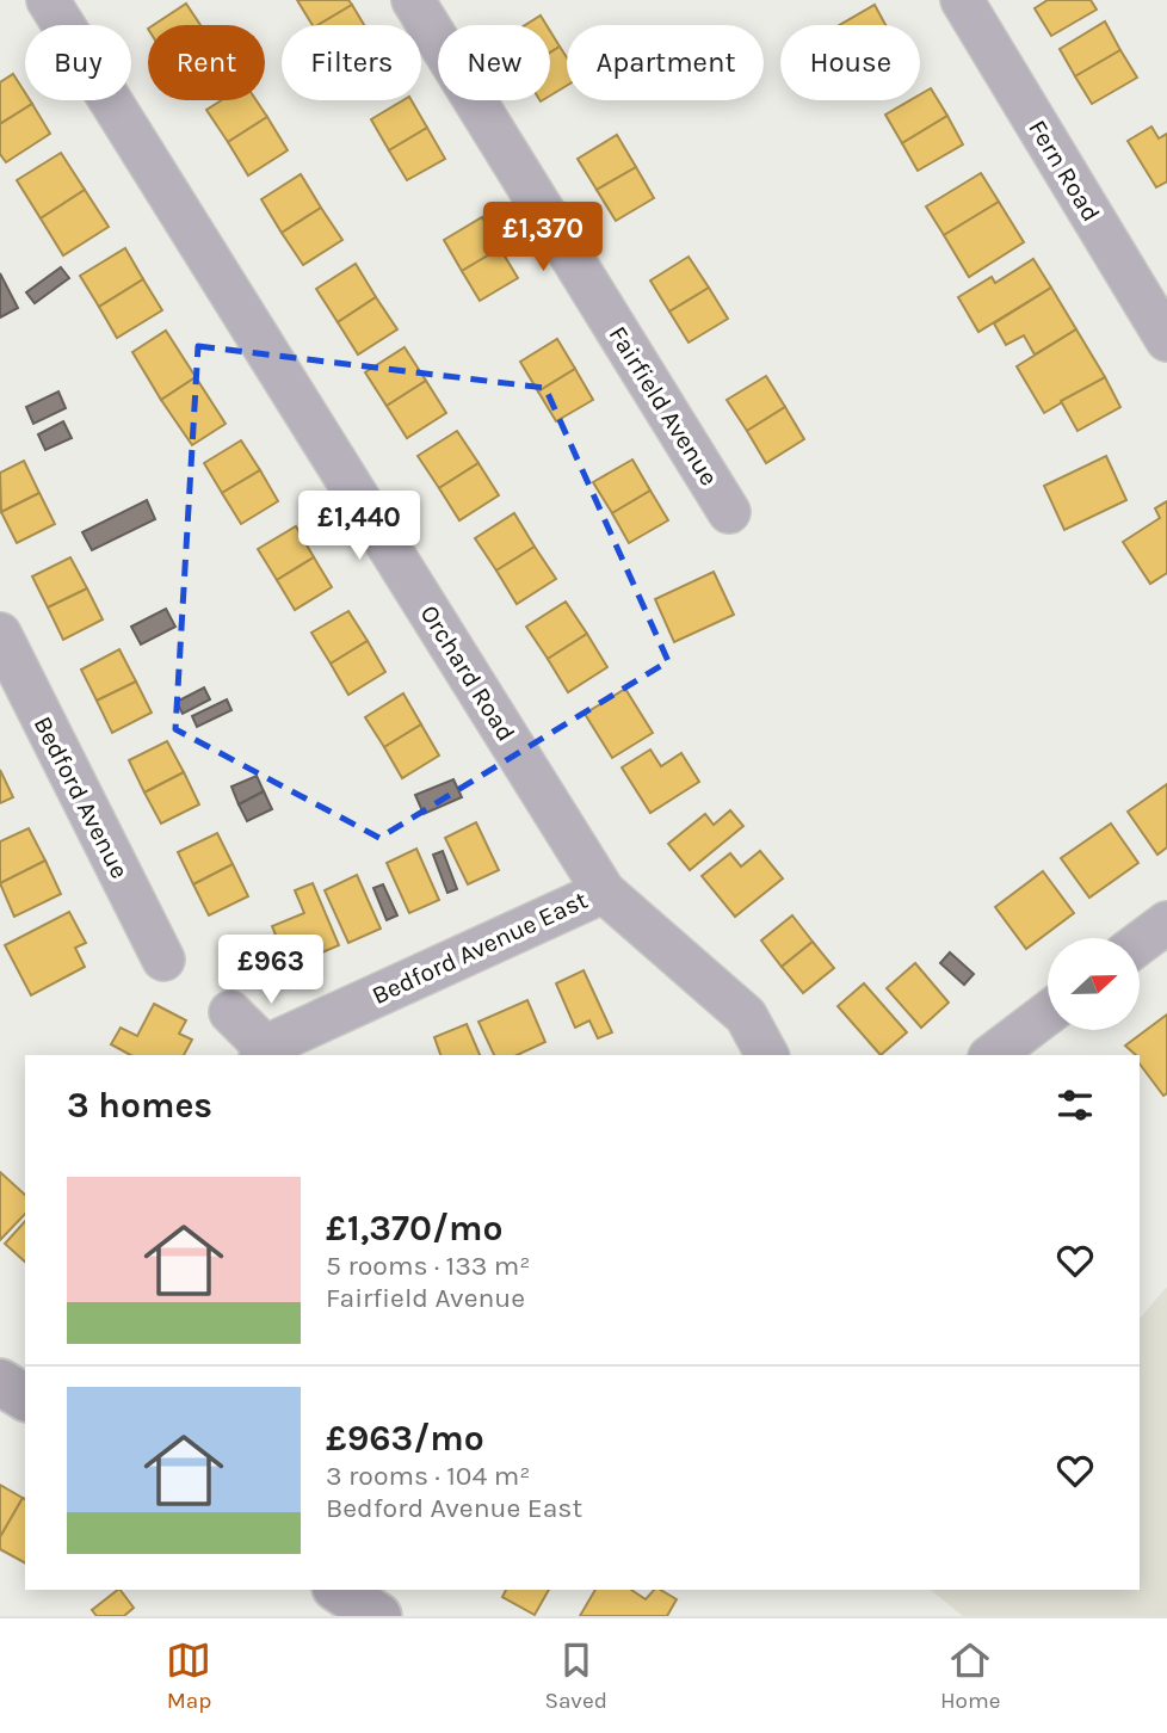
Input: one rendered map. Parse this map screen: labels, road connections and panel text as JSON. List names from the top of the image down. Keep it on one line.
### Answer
{"streets":{"street":["Fern Road","Fairfield Avenue","Orchard Road","Bedford Avenue","Bedford Avenue East"]},"crossings":[["Orchard Road","Bedford Avenue East"]],"north":"right","page":{"chip":["Buy","Rent","Filters","New","Apartment","House"],"price":["£1,370","£1,440","£963"],"heading":"3 homes","list":[{"name":"£1,370/mo","note":"5 rooms · 133 m² · Fairfield Avenue"},{"name":"£963/mo","note":"3 rooms · 104 m² · Bedford Avenue East"}],"tabs":["Map","Saved","Home"]}}
